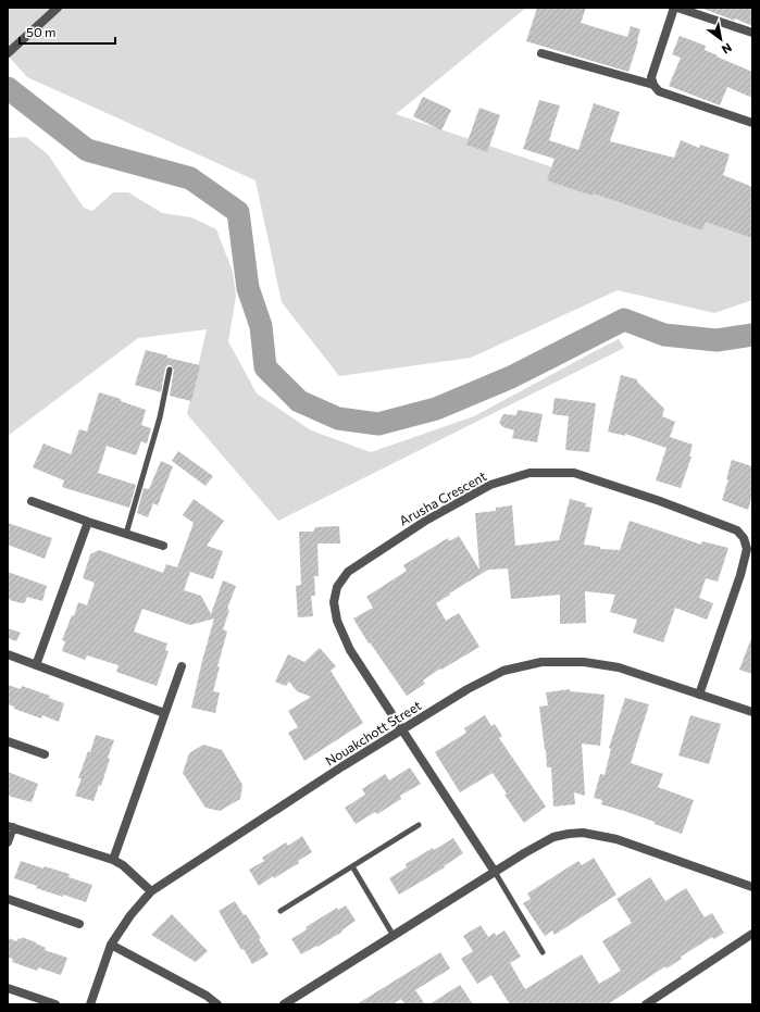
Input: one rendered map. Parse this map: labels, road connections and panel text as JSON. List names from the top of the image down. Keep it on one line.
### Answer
{"streets":{"street":["Arusha Crescent","Nouakchott Street"]},"crossings":[["Arusha Crescent","Nouakchott Street"]],"scale_bar":"50 m","north":"bottom right"}
